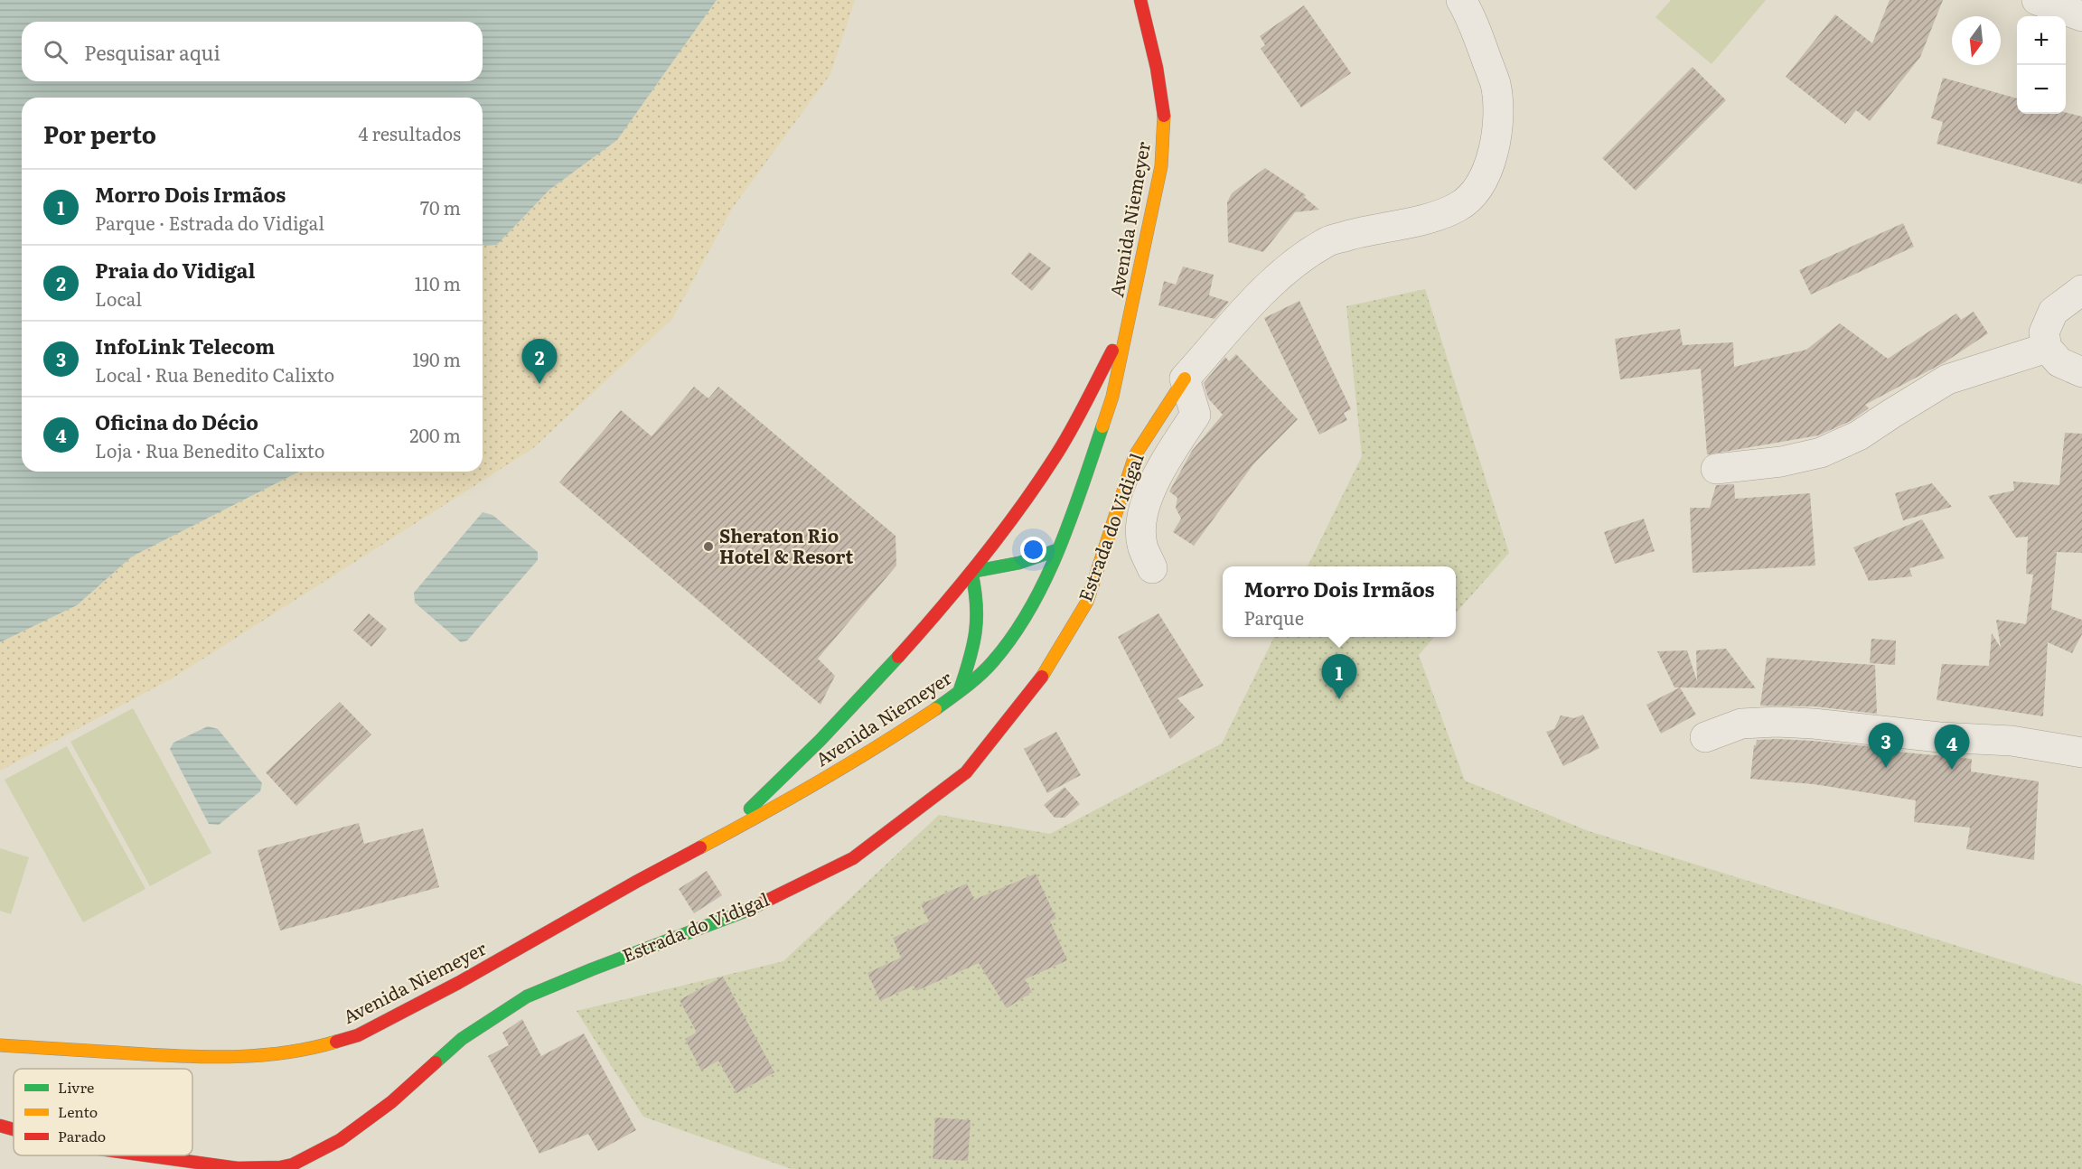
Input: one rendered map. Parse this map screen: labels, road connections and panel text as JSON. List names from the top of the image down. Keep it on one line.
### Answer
{"streets":{"main road":["Avenida Niemeyer","Estrada do Vidigal"]},"places":["Sheraton Rio Hotel & Resort"],"legend":["Livre","Lento","Parado"],"north":"bottom","page":{"map_buttons":["+","−"],"search":"Pesquisar aqui","heading":["Por perto","4 resultados"],"list":[{"mark":"1","name":"Morro Dois Irmãos","note":"Parque · Estrada do Vidigal","value":"70 m"},{"mark":"2","name":"Praia do Vidigal","note":"Local","value":"110 m"},{"mark":"3","name":"InfoLink Telecom","note":"Local · Rua Benedito Calixto","value":"190 m"},{"mark":"4","name":"Oficina do Décio","note":"Loja · Rua Benedito Calixto","value":"200 m"}],"pins":["2","1","3","4"],"popup":["Morro Dois Irmãos","Parque"]}}
